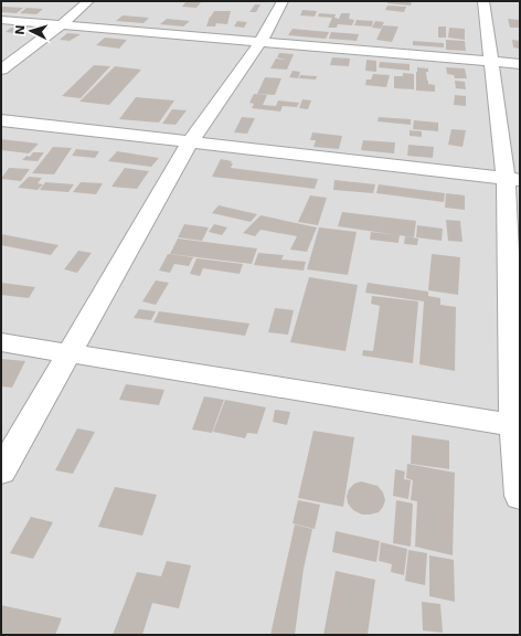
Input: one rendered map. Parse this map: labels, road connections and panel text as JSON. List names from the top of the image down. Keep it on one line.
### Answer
{"north":"left"}
